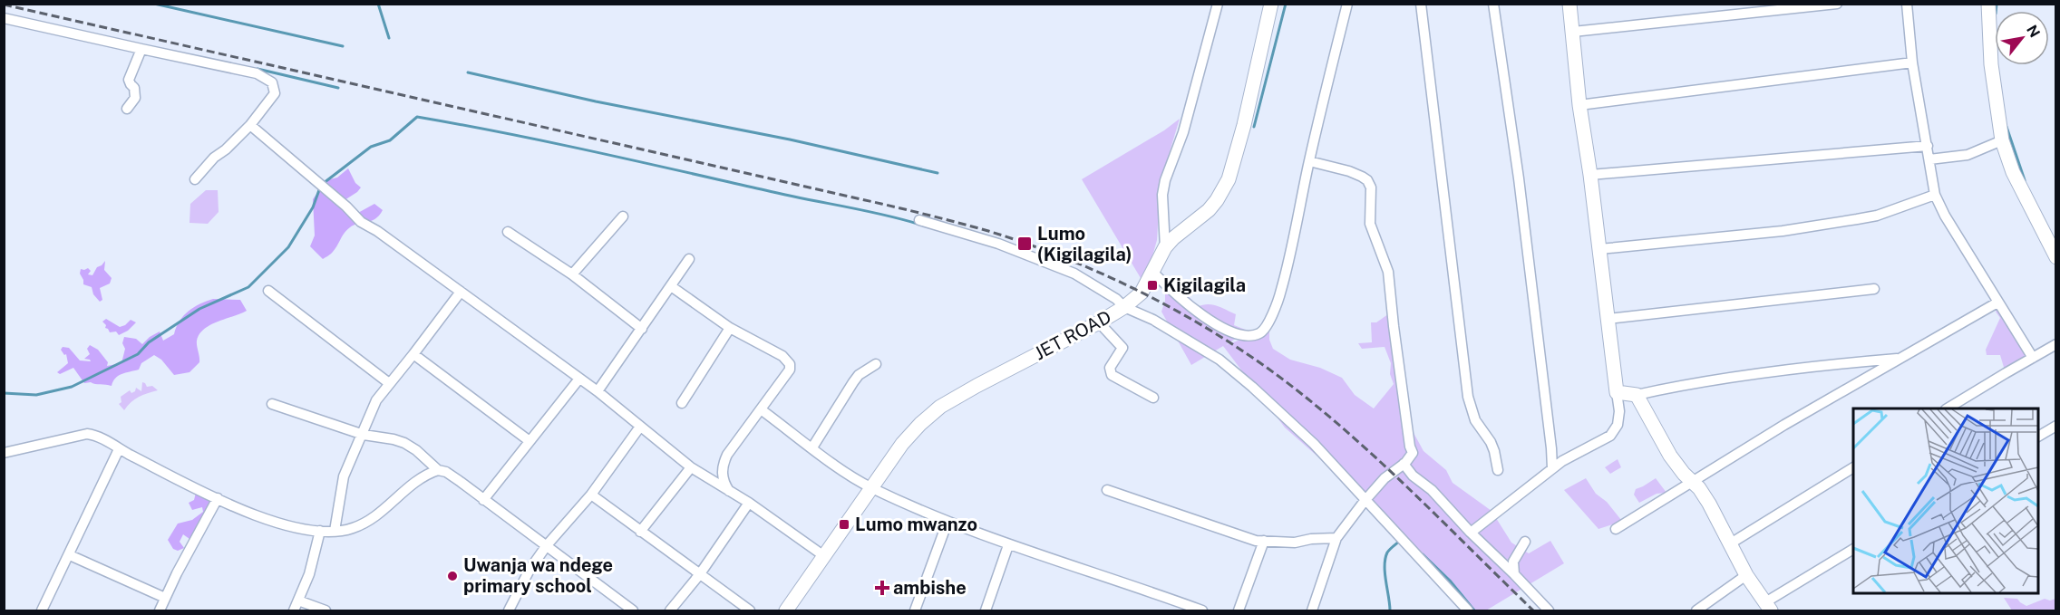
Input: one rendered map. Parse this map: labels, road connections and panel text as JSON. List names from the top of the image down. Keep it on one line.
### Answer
{"streets":{"street":["JET ROAD"]},"places":{"transit":["Lumo (Kigilagila)","Kigilagila","Lumo mwanzo"],"other":["Uwanja wa ndege primary school"],"health":["ambishe"]},"north":"top right"}
